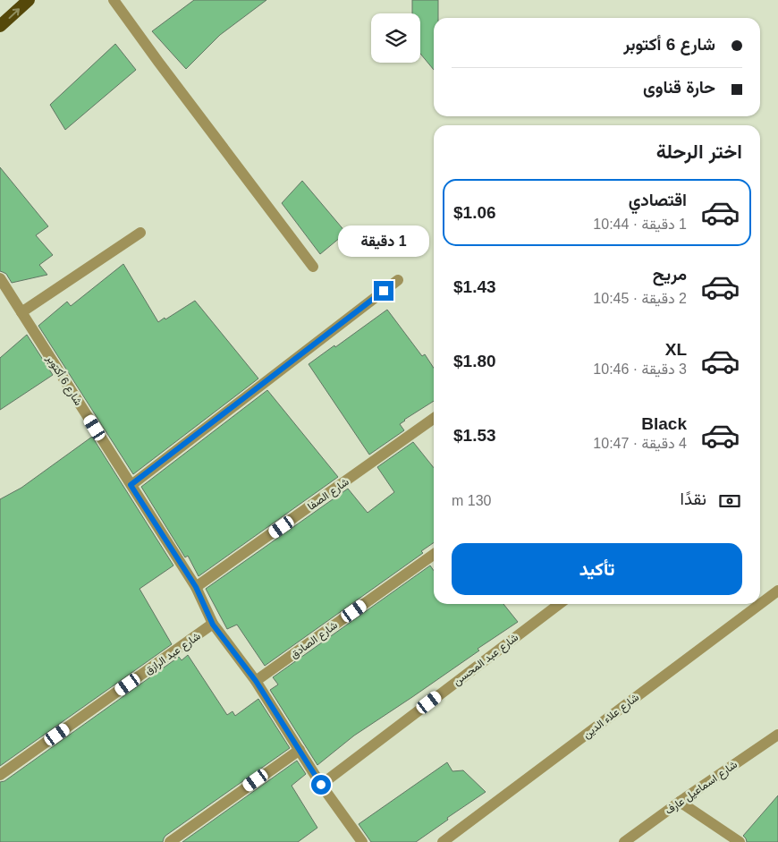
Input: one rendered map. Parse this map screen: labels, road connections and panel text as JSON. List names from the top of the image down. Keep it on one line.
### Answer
{"streets":{"street":["شارع 6 أكتوبر","شارع الصفا","شارع الصادق","شارع عبد الرازق","شارع عبد المحسن","شارع علاء الدين","شارع اسماعيل عارف"]},"crossings":[["شارع 6 أكتوبر","شارع الصفا"],["شارع 6 أكتوبر","شارع الصادق"],["شارع 6 أكتوبر","شارع عبد الرازق"],["شارع 6 أكتوبر","شارع عبد المحسن"]],"page":{"banner":["شارع 6 أكتوبر","حارة قناوى"],"heading":"اختر الرحلة","list":[{"name":"اقتصادي","note":"1 دقيقة · 10:44","value":"$1.06"},{"name":"مريح","note":"2 دقيقة · 10:45","value":"$1.43"},{"name":"XL","note":"3 دقيقة · 10:46","value":"$1.80"},{"name":"Black","note":"4 دقيقة · 10:47","value":"$1.53"}],"bubble":"1 دقيقة","pay":["نقدًا","130 m"],"buttons":"تأكيد"}}
